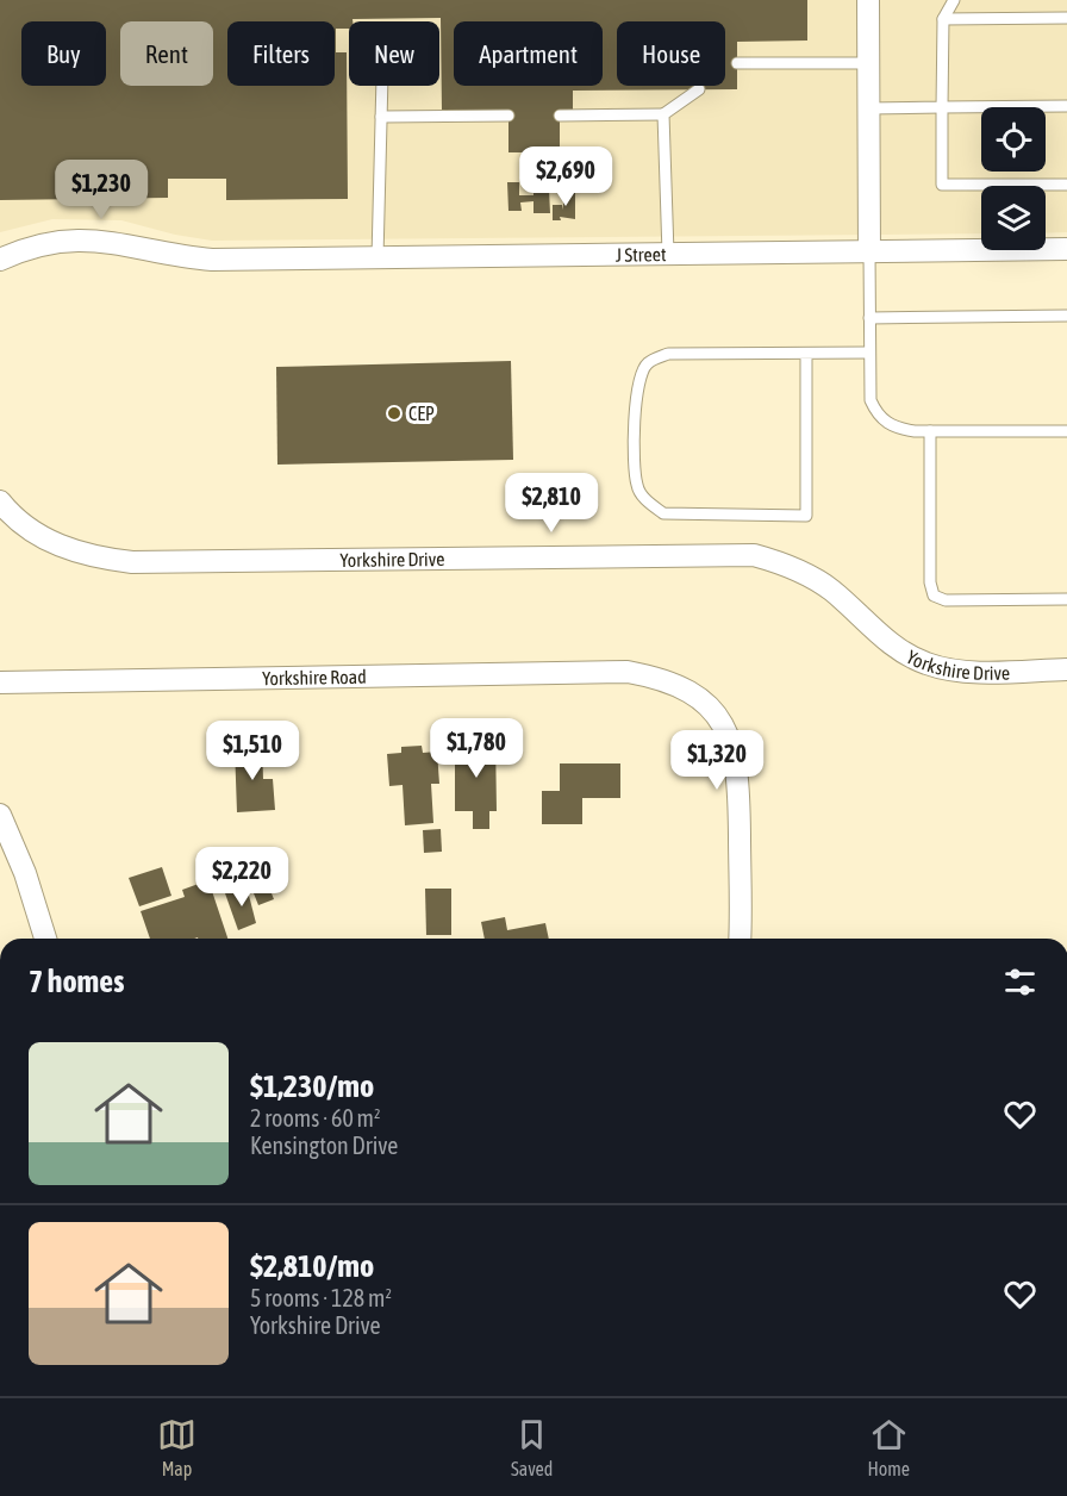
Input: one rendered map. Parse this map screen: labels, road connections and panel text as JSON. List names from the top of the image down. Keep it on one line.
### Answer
{"streets":{"street":["J Street","Yorkshire Drive","Yorkshire Road"]},"places":["CEP"],"page":{"chip":["Buy","Rent","Filters","New","Apartment","House"],"price":["$2,690","$1,230","$2,810","$1,780","$1,510","$1,320","$2,220"],"heading":"7 homes","list":[{"name":"$1,230/mo","note":"2 rooms · 60 m² · Kensington Drive"},{"name":"$2,810/mo","note":"5 rooms · 128 m² · Yorkshire Drive"}],"tabs":["Map","Saved","Home"]}}
